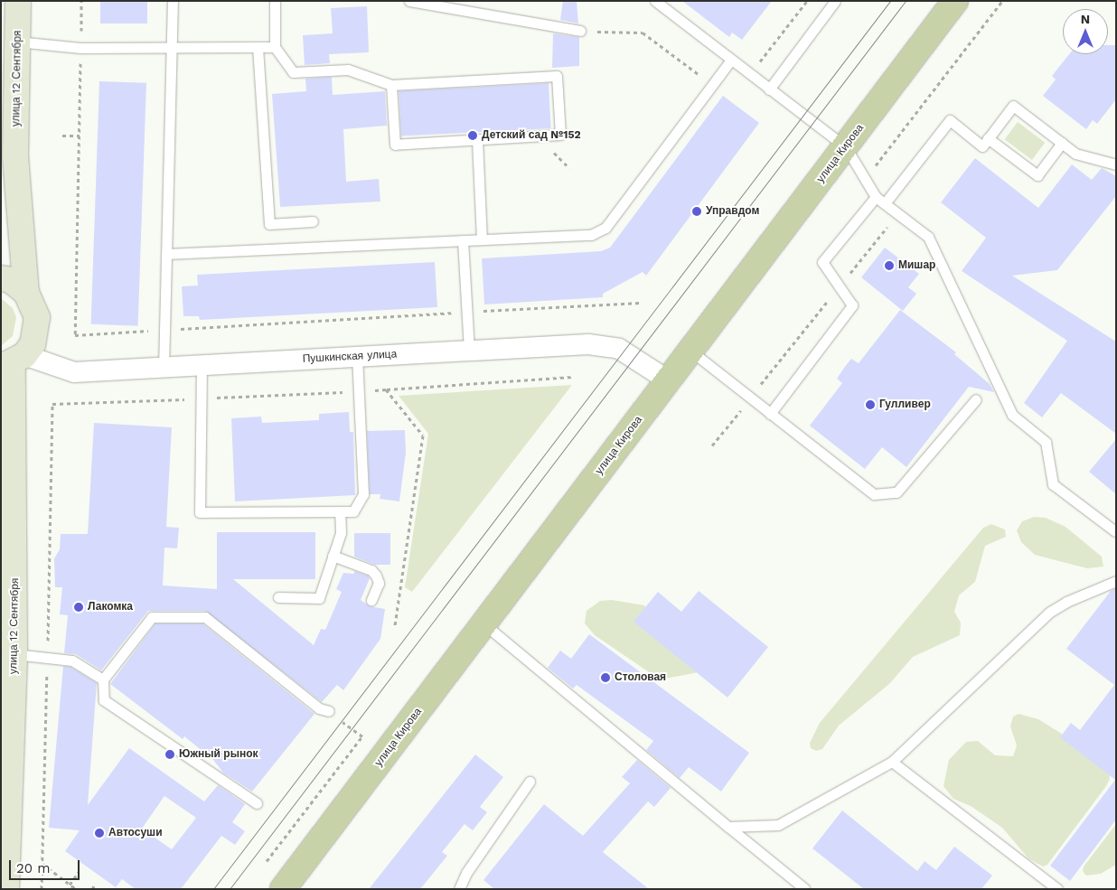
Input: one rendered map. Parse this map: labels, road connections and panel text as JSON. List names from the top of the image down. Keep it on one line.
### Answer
{"streets":{"main road":["улица 12 Сентября","улица Кирова"],"street":["Пушкинская улица"]},"crossings":[["улица 12 Сентября","Пушкинская улица"],["улица Кирова","Пушкинская улица"]],"places":["Детский сад №152","Управдом","Мишар","Гулливер","Лакомка","Столовая","Южный рынок","Автосуши"],"scale_bar":"20 m","north":"top"}
